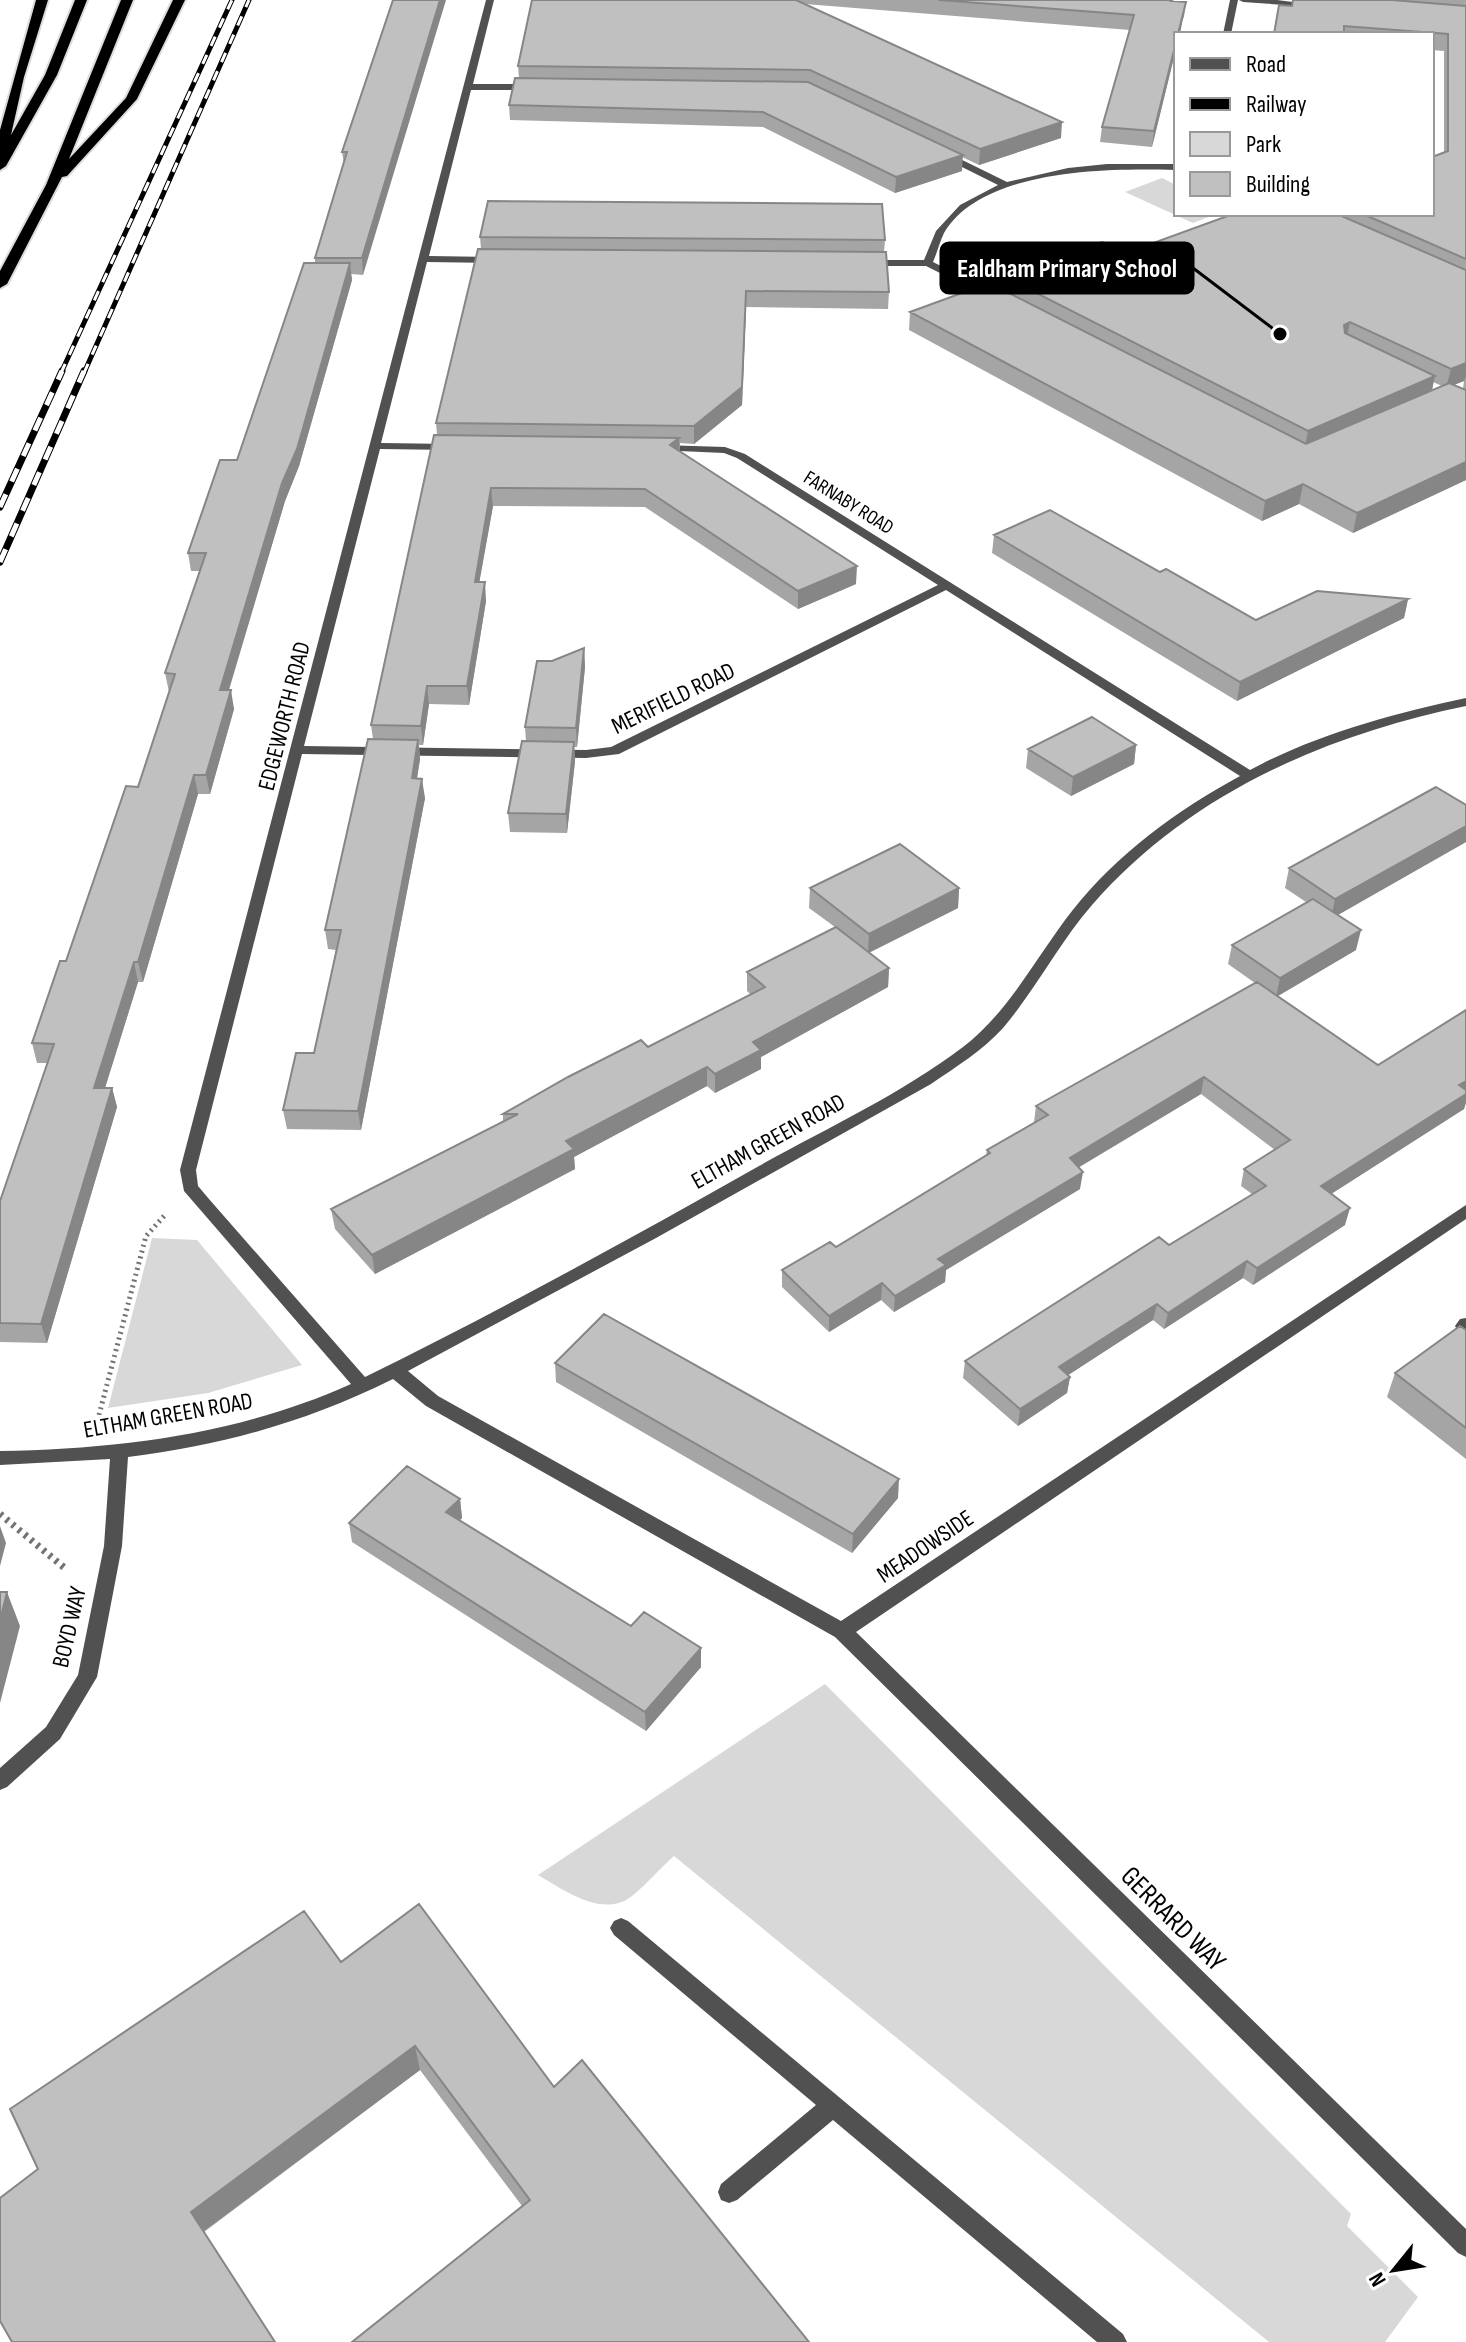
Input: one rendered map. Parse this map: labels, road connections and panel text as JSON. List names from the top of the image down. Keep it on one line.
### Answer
{"streets":{"street":["FARNABY ROAD","MERIFIELD ROAD","EDGEWORTH ROAD","ELTHAM GREEN ROAD","MEADOWSIDE","BOYD WAY","GERRARD WAY"]},"crossings":[["FARNABY ROAD","MERIFIELD ROAD"],["FARNABY ROAD","ELTHAM GREEN ROAD"],["MERIFIELD ROAD","EDGEWORTH ROAD"],["ELTHAM GREEN ROAD","BOYD WAY"],["MEADOWSIDE","GERRARD WAY"]],"places":["Ealdham Primary School"],"legend":["Road","Railway","Park","Building"],"north":"bottom left"}
